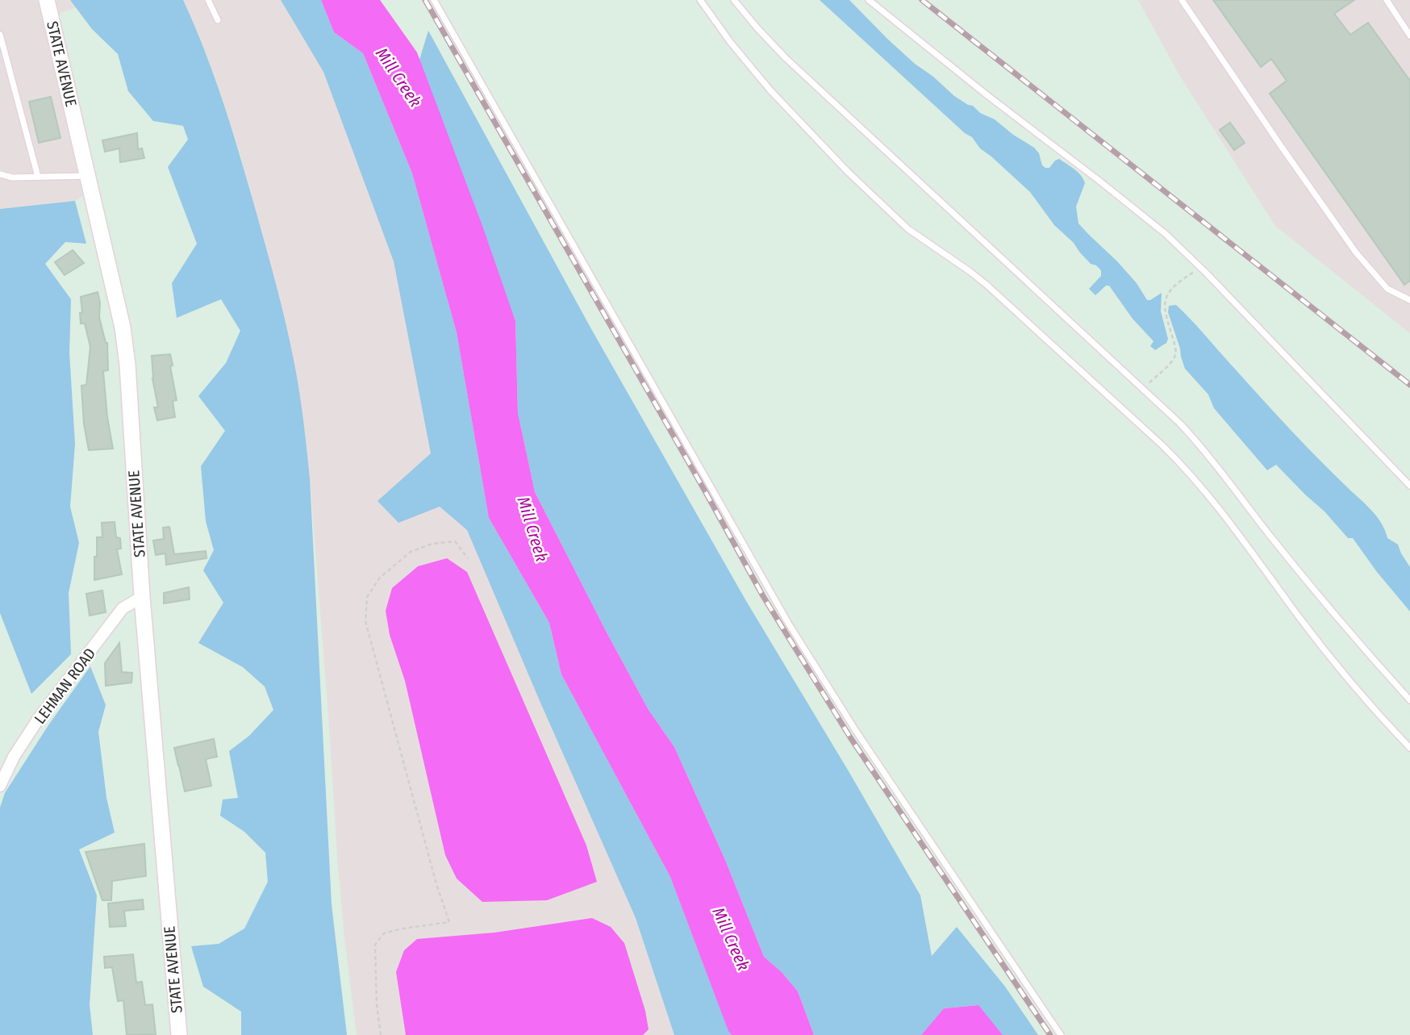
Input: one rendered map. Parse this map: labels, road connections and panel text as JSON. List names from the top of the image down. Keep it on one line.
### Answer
{"streets":{"main road":["STATE AVENUE"],"street":["LEHMAN ROAD"]},"crossings":[["STATE AVENUE","LEHMAN ROAD"]],"water":["Mill Creek"]}
